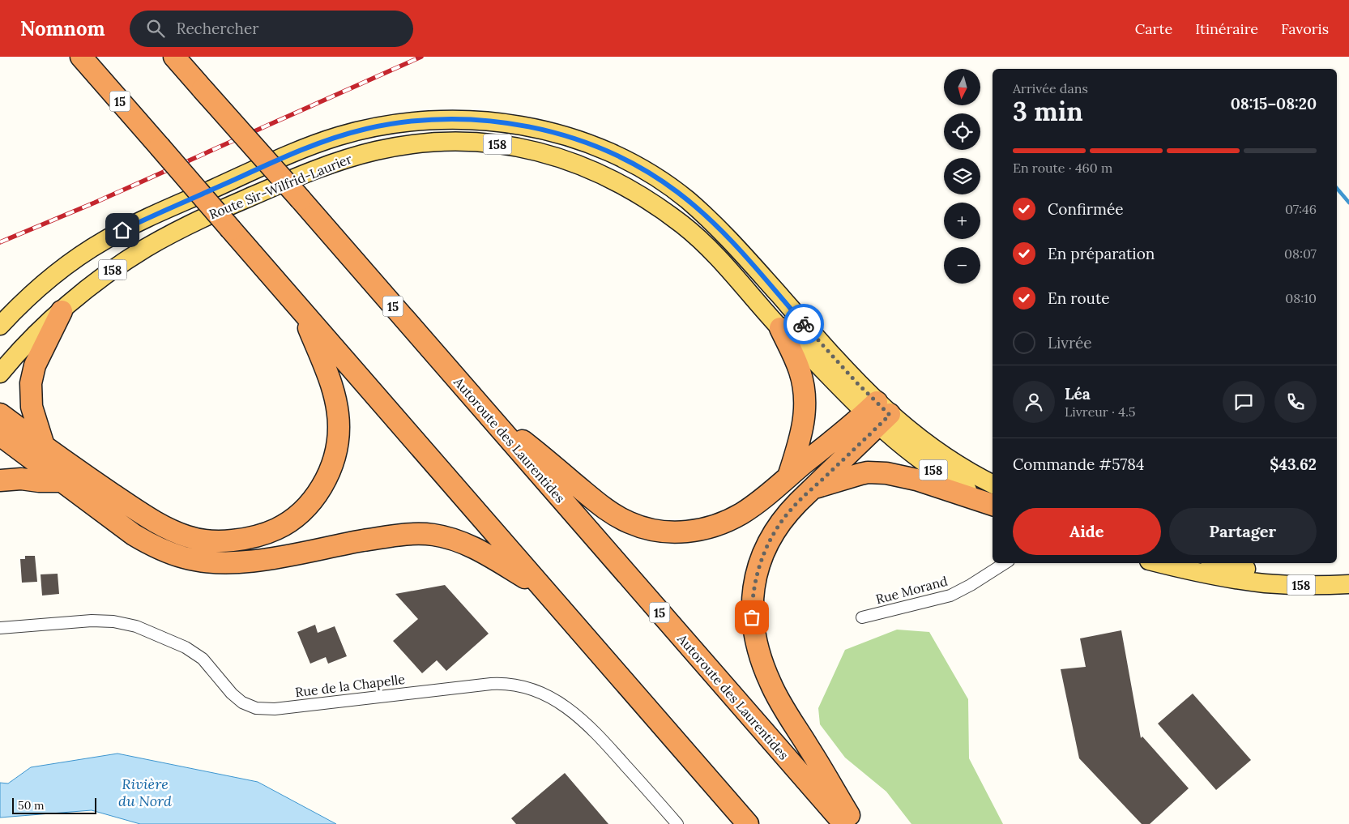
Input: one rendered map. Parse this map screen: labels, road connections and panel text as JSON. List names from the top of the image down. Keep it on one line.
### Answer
{"streets":{"highway":["15","Autoroute des Laurentides"],"main road":["158","Route Sir-Wilfrid-Laurier"],"street":["Rue Morand","Rue de la Chapelle"]},"water":["Rivière du Nord"],"scale_bar":"50 m","north":"bottom","page":{"header":"Nomnom","search":"Rechercher","nav":["Carte","Itinéraire","Favoris"],"map_buttons":["+","−"],"heading":["3 min","Arrivée dans","08:15–08:20"],"panel":["Léa","Livreur · 4.5","Commande #5784","$43.62"],"bar":"En route · 460 m","list":[["Confirmée","07:46"],["En préparation","08:07"],["En route","08:10"],"Livrée"],"buttons":["Aide","Partager"],"scale":"50 m"}}
